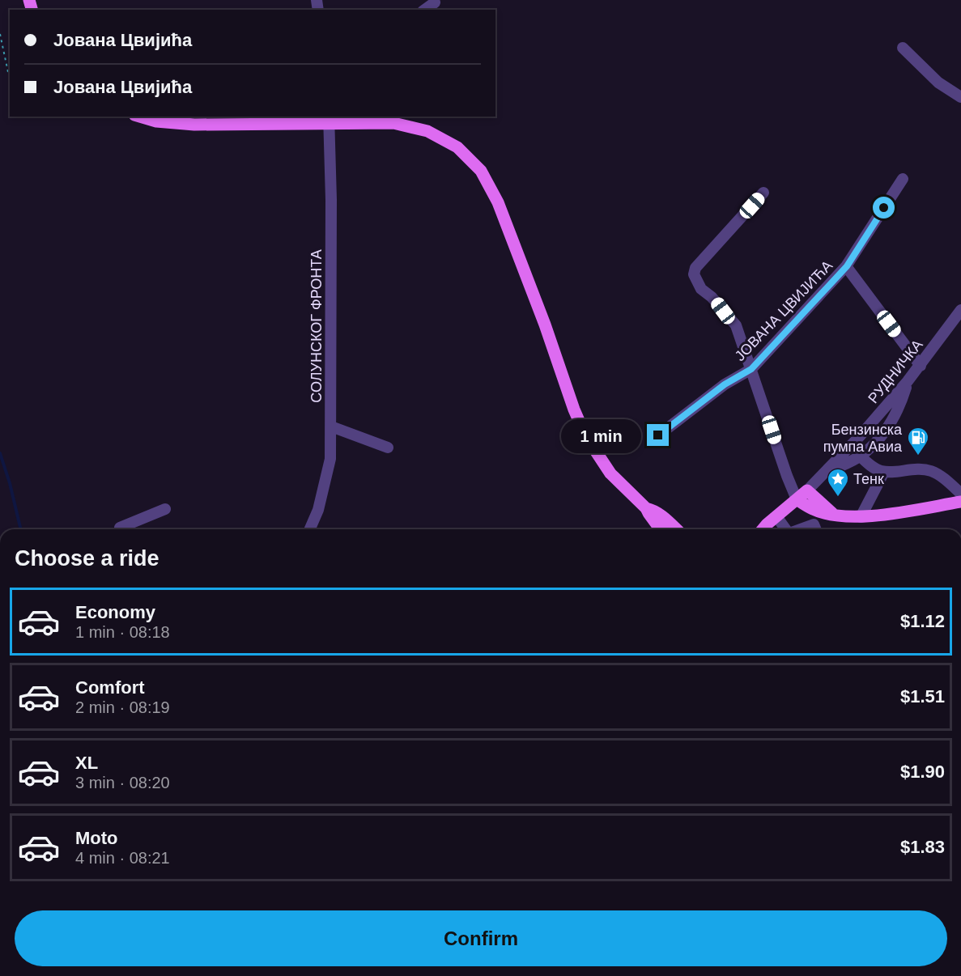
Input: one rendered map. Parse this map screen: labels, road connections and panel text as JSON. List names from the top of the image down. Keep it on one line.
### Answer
{"streets":{"street":["ЈОВАНА ЦВИЈИЋА","СОЛУНСКОГ ФРОНТА","РУДНИЧКА"]},"places":{"fuel station":["Бензинска пумпа Авиа"],"place":["Тенк"]},"page":{"banner":["Јована Цвијића","Јована Цвијића"],"bubble":"1 min","heading":"Choose a ride","list":[{"name":"Economy","note":"1 min · 08:18","value":"$1.12"},{"name":"Comfort","note":"2 min · 08:19","value":"$1.51"},{"name":"XL","note":"3 min · 08:20","value":"$1.90"},{"name":"Moto","note":"4 min · 08:21","value":"$1.83"}],"buttons":"Confirm"}}
